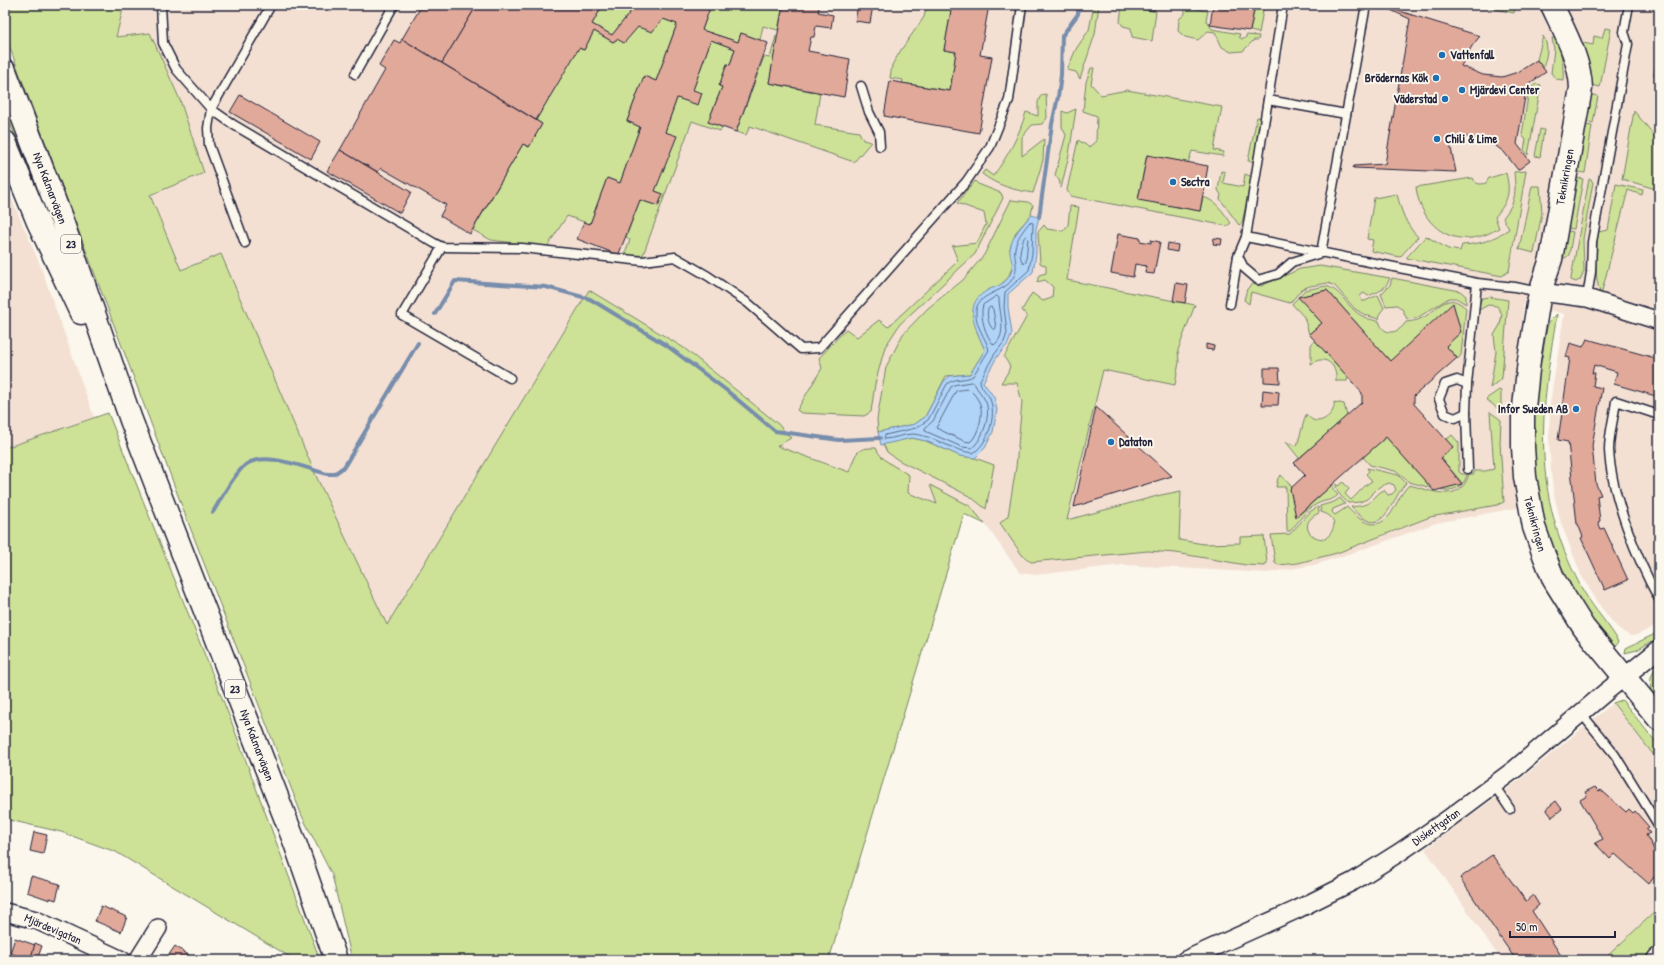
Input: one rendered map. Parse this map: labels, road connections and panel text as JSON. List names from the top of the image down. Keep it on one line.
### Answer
{"streets":{"main road":["Teknikringen","Nya Kalmarvägen","23"],"street":["Diskettgatan","Mjärdevigatan"]},"crossings":[["Teknikringen","Diskettgatan"]],"places":["Vattenfall","Brödernas Kök","Mjärdevi Center","Väderstad","Chili & Lime","Sectra","Infor Sweden AB","Dataton"],"scale_bar":"50 m"}
